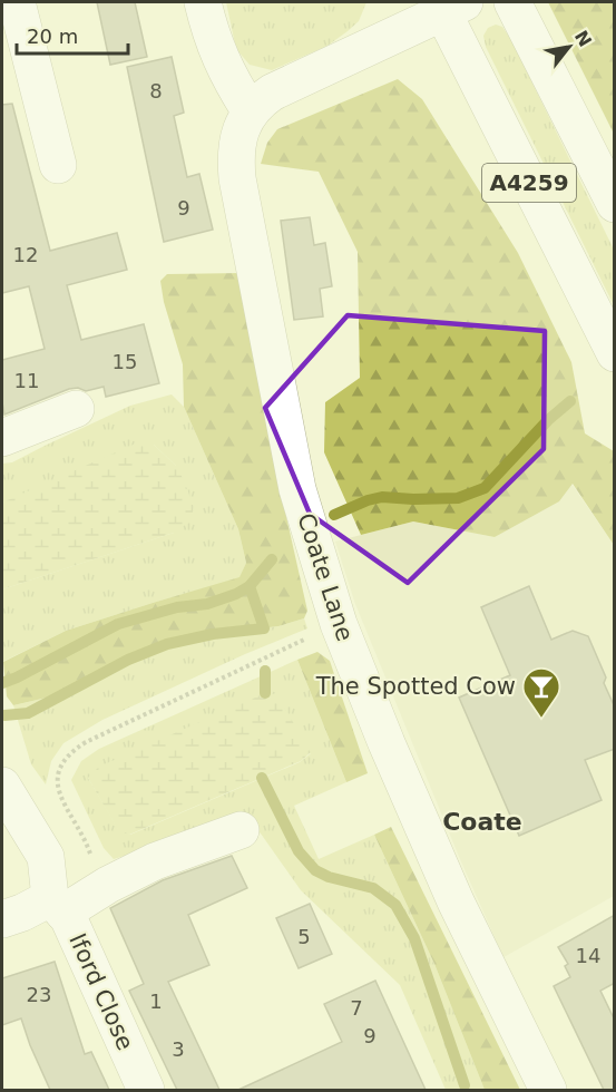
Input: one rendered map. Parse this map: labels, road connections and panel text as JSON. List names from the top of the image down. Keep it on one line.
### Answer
{"streets":{"street":["A4259","Coate Lane","Iford Close"]},"districts":["Coate"],"places":{"bar":["The Spotted Cow"]},"house_numbers":["8","9","12","15","11","5","14","23","1","7","9","3"],"scale_bar":"20 m","north":"top right"}
